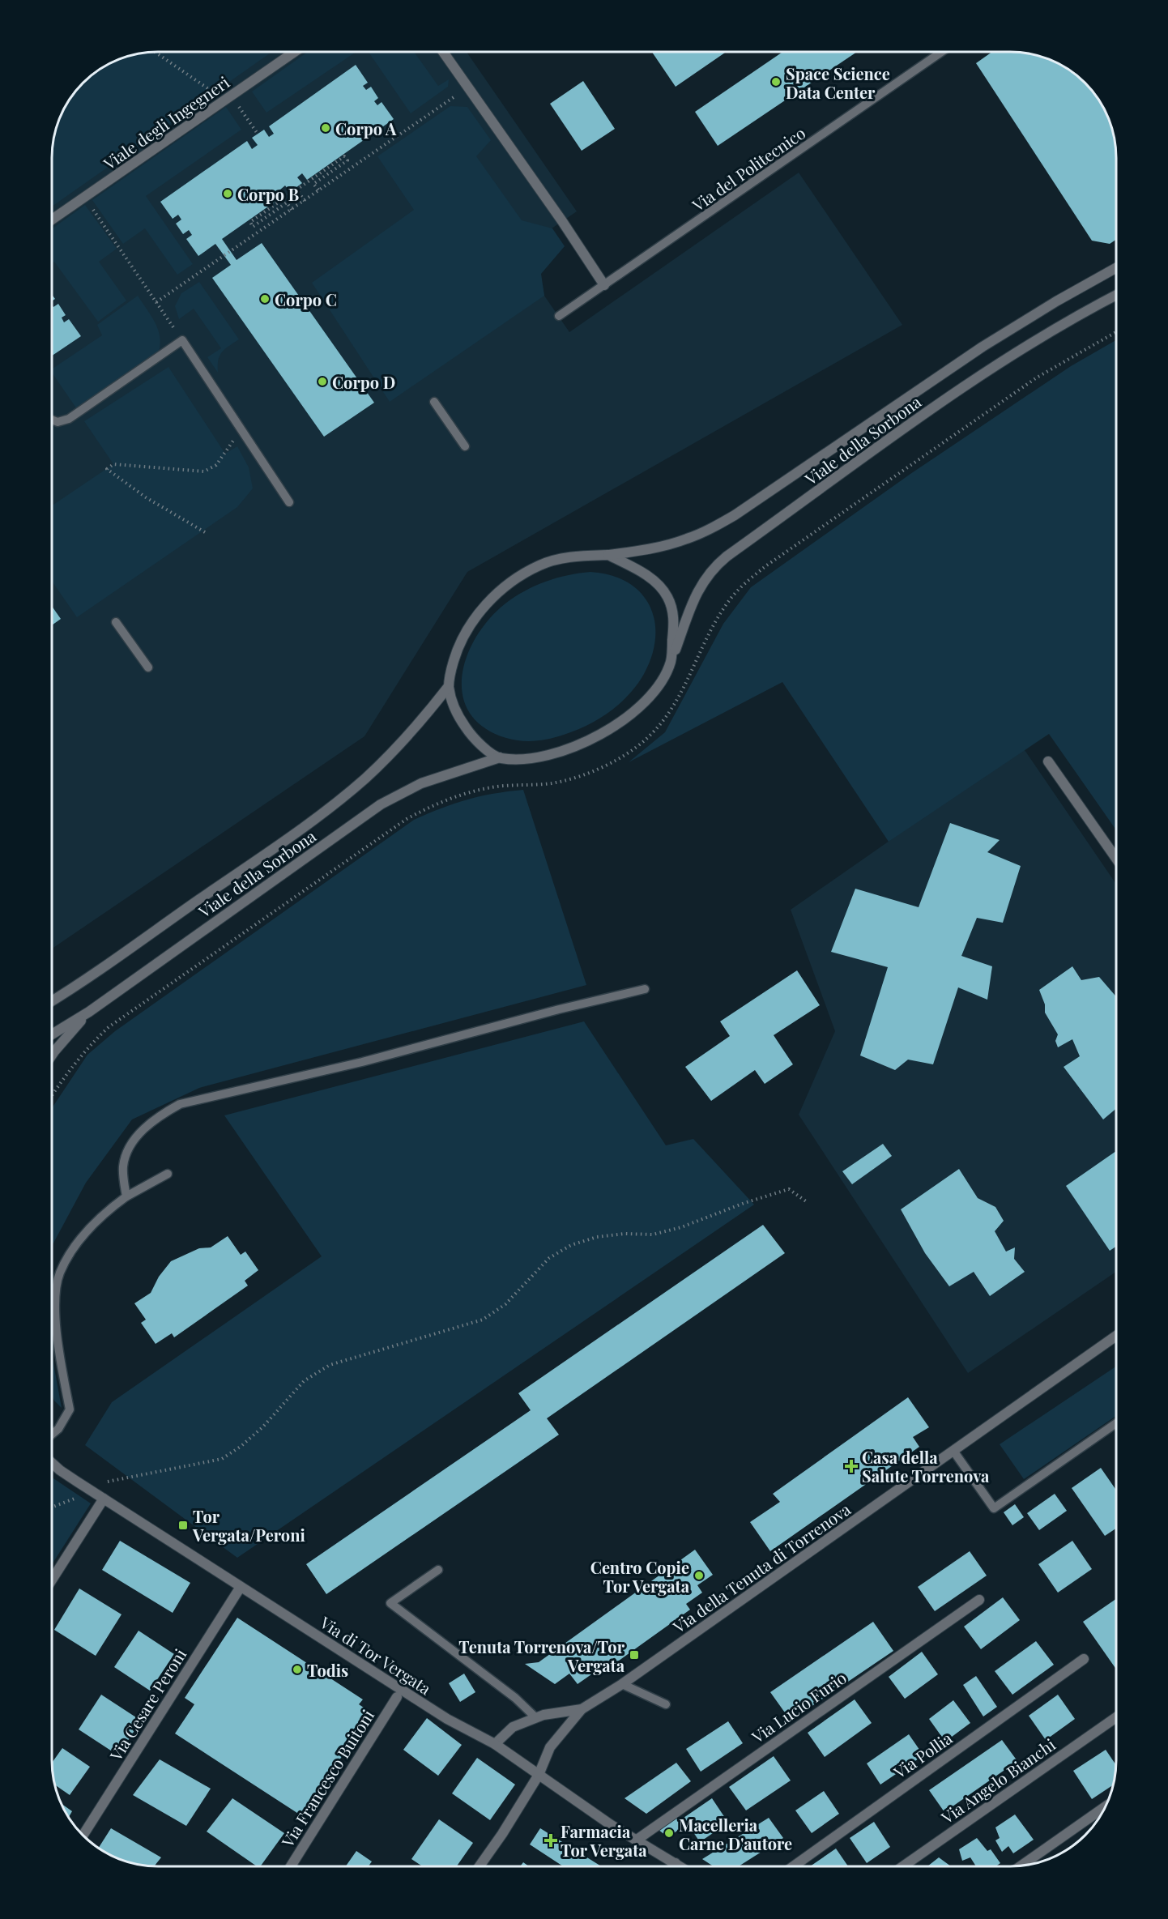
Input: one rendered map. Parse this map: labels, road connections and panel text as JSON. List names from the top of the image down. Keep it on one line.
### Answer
{"streets":{"street":["Viale degli Ingegneri","Viale della Sorbona","Via della Tenuta di Torrenova","Via di Tor Vergata","Via Cesare Peroni","Via Lucio Furio","Via Pollia","Via Francesco Buitoni","Via Angelo Bianchi"],"lane":["Via del Politecnico"]},"crossings":[["Via della Tenuta di Torrenova","Via di Tor Vergata"],["Via di Tor Vergata","Via Cesare Peroni"],["Via di Tor Vergata","Via Lucio Furio"]],"places":{"other":["Space Science Data Center","Corpo A","Corpo B","Corpo C","Corpo D","Centro Copie Tor Vergata","Todis","Macelleria Carne D'autore"],"health":["Casa della Salute Torrenova","Farmacia Tor Vergata"],"transit":["Tor Vergata/Peroni","Tenuta Torrenova/Tor Vergata"]}}
